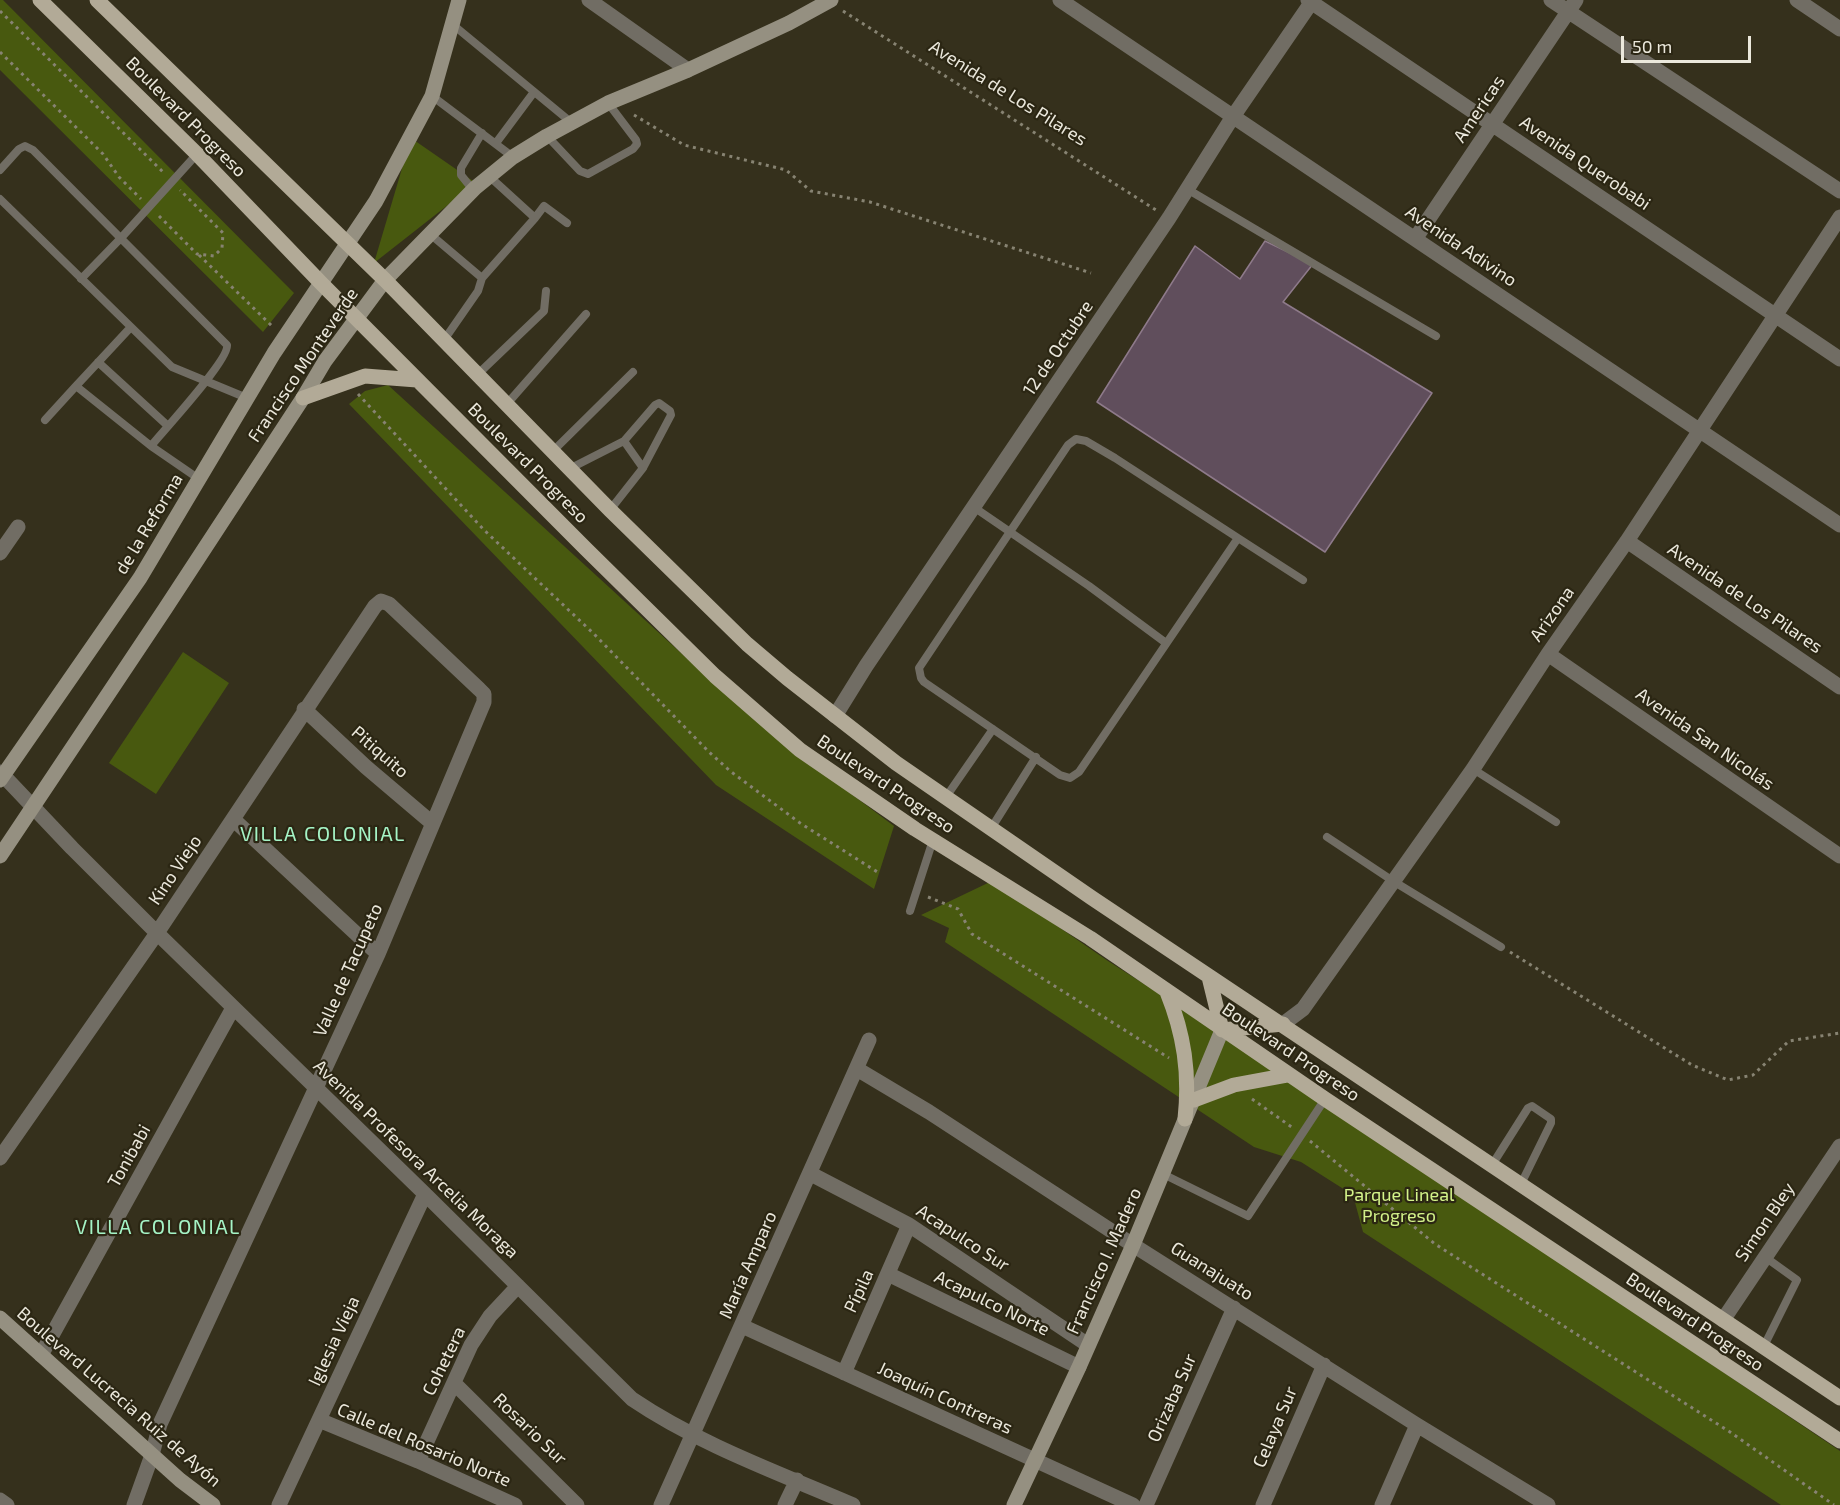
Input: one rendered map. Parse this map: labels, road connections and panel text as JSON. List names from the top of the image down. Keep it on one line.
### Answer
{"streets":{"main road":["Boulevard Progreso"],"street":["Avenida de Los Pilares","Americas","Avenida Querobabi","Avenida Adivino","12 de Octubre","Francisco Monteverde","de la Reforma","Arizona","Avenida San Nicolás","Pitiquito","Kino Viejo","Valle de Tacupeto","Tonibabi","Avenida Profesora Arcelia Moraga","Simon Bley","Acapulco Sur","Francisco I. Madero","María Amparo","Guanajuato","Pípila","Acapulco Norte","Iglesia Vieja","Cohetera","Boulevard Lucrecia Ruiz de Ayón","Joaquín Contreras","Orizaba Sur","Celaya Sur","Rosario Sur","Calle del Rosario Norte"]},"crossings":[["Avenida de Los Pilares","12 de Octubre"],["Avenida de Los Pilares","Francisco Monteverde"],["Avenida de Los Pilares","Arizona"],["Americas","Avenida Querobabi"],["Americas","Avenida Adivino"],["Boulevard Progreso","12 de Octubre"],["Boulevard Progreso","Francisco Monteverde"],["Boulevard Progreso","de la Reforma"],["Boulevard Progreso","Arizona"],["Boulevard Progreso","Simon Bley"],["Boulevard Progreso","Francisco I. Madero"],["Avenida Querobabi","12 de Octubre"],["Avenida Querobabi","Arizona"],["Avenida Adivino","12 de Octubre"],["Avenida Adivino","Arizona"],["Francisco Monteverde","Avenida Profesora Arcelia Moraga"],["de la Reforma","Avenida Profesora Arcelia Moraga"],["Arizona","Avenida San Nicolás"],["Pitiquito","Kino Viejo"],["Pitiquito","Valle de Tacupeto"],["Kino Viejo","Valle de Tacupeto"],["Kino Viejo","Avenida Profesora Arcelia Moraga"],["Valle de Tacupeto","Avenida Profesora Arcelia Moraga"],["Valle de Tacupeto","Boulevard Lucrecia Ruiz de Ayón"],["Tonibabi","Avenida Profesora Arcelia Moraga"],["Tonibabi","Boulevard Lucrecia Ruiz de Ayón"],["Avenida Profesora Arcelia Moraga","María Amparo"],["Avenida Profesora Arcelia Moraga","Iglesia Vieja"],["Avenida Profesora Arcelia Moraga","Cohetera"],["Acapulco Sur","Francisco I. Madero"],["Acapulco Sur","María Amparo"],["Acapulco Sur","Pípila"],["Francisco I. Madero","Guanajuato"],["Francisco I. Madero","Acapulco Norte"],["Francisco I. Madero","Joaquín Contreras"],["María Amparo","Guanajuato"],["María Amparo","Joaquín Contreras"],["Guanajuato","Orizaba Sur"],["Guanajuato","Celaya Sur"],["Pípila","Acapulco Norte"],["Pípila","Joaquín Contreras"],["Iglesia Vieja","Calle del Rosario Norte"],["Cohetera","Rosario Sur"],["Cohetera","Calle del Rosario Norte"]],"districts":["VILLA COLONIAL","VILLA COLONIAL"],"parks":["Parque Lineal Progreso"],"scale_bar":"50 m"}
